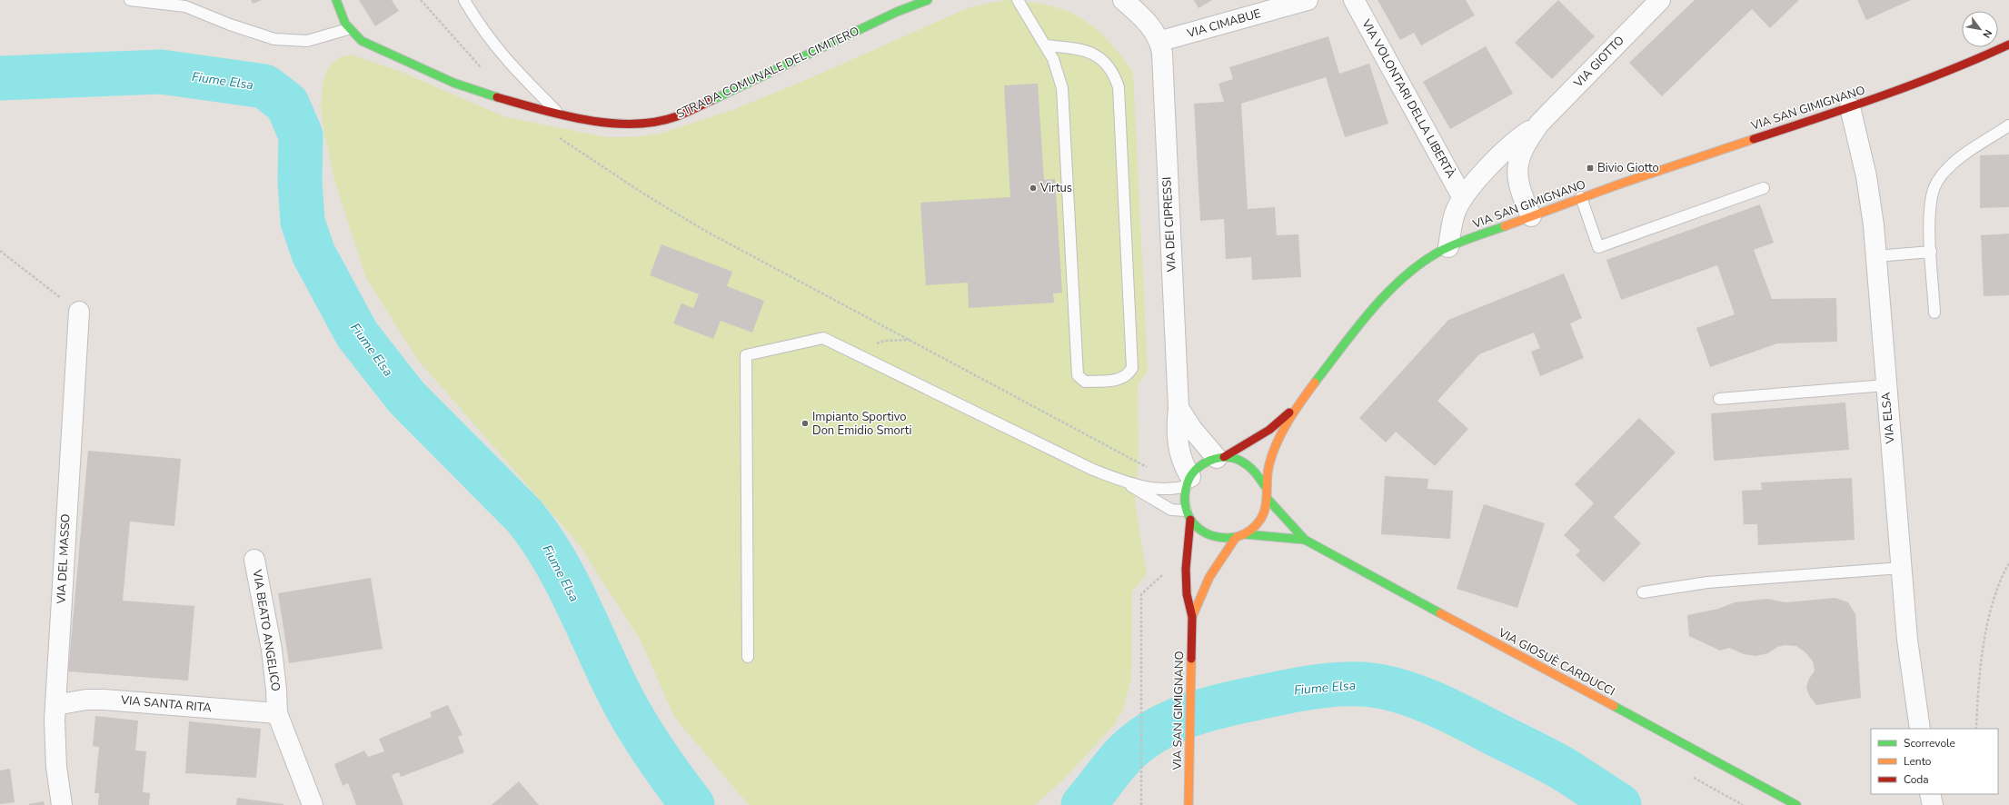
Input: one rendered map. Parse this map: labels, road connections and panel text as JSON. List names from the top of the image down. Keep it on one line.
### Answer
{"streets":{"main road":["STRADA COMUNALE DEL CIMITERO","VIA SAN GIMIGNANO","VIA GIOSUÈ CARDUCCI"],"street":["VIA CIMABUE","VIA GIOTTO","VIA VOLONTARI DELLA LIBERTÀ","VIA DEI CIPRESSI","VIA ELSA","VIA DEL MASSO","VIA BEATO ANGELICO","VIA SANTA RITA"]},"crossings":[["VIA CIMABUE","VIA DEI CIPRESSI"],["VIA GIOTTO","VIA VOLONTARI DELLA LIBERTÀ"],["VIA GIOTTO","VIA SAN GIMIGNANO"],["VIA SAN GIMIGNANO","VIA DEI CIPRESSI"],["VIA SAN GIMIGNANO","VIA ELSA"],["VIA SAN GIMIGNANO","VIA GIOSUÈ CARDUCCI"],["VIA DEI CIPRESSI","VIA GIOSUÈ CARDUCCI"],["VIA DEL MASSO","VIA SANTA RITA"],["VIA BEATO ANGELICO","VIA SANTA RITA"]],"water":["Fiume Elsa"],"places":{"transit":["Bivio Giotto"],"other":["Virtus","Impianto Sportivo Don Emidio Smorti"]},"legend":["Scorrevole","Lento","Coda"],"north":"bottom right"}
